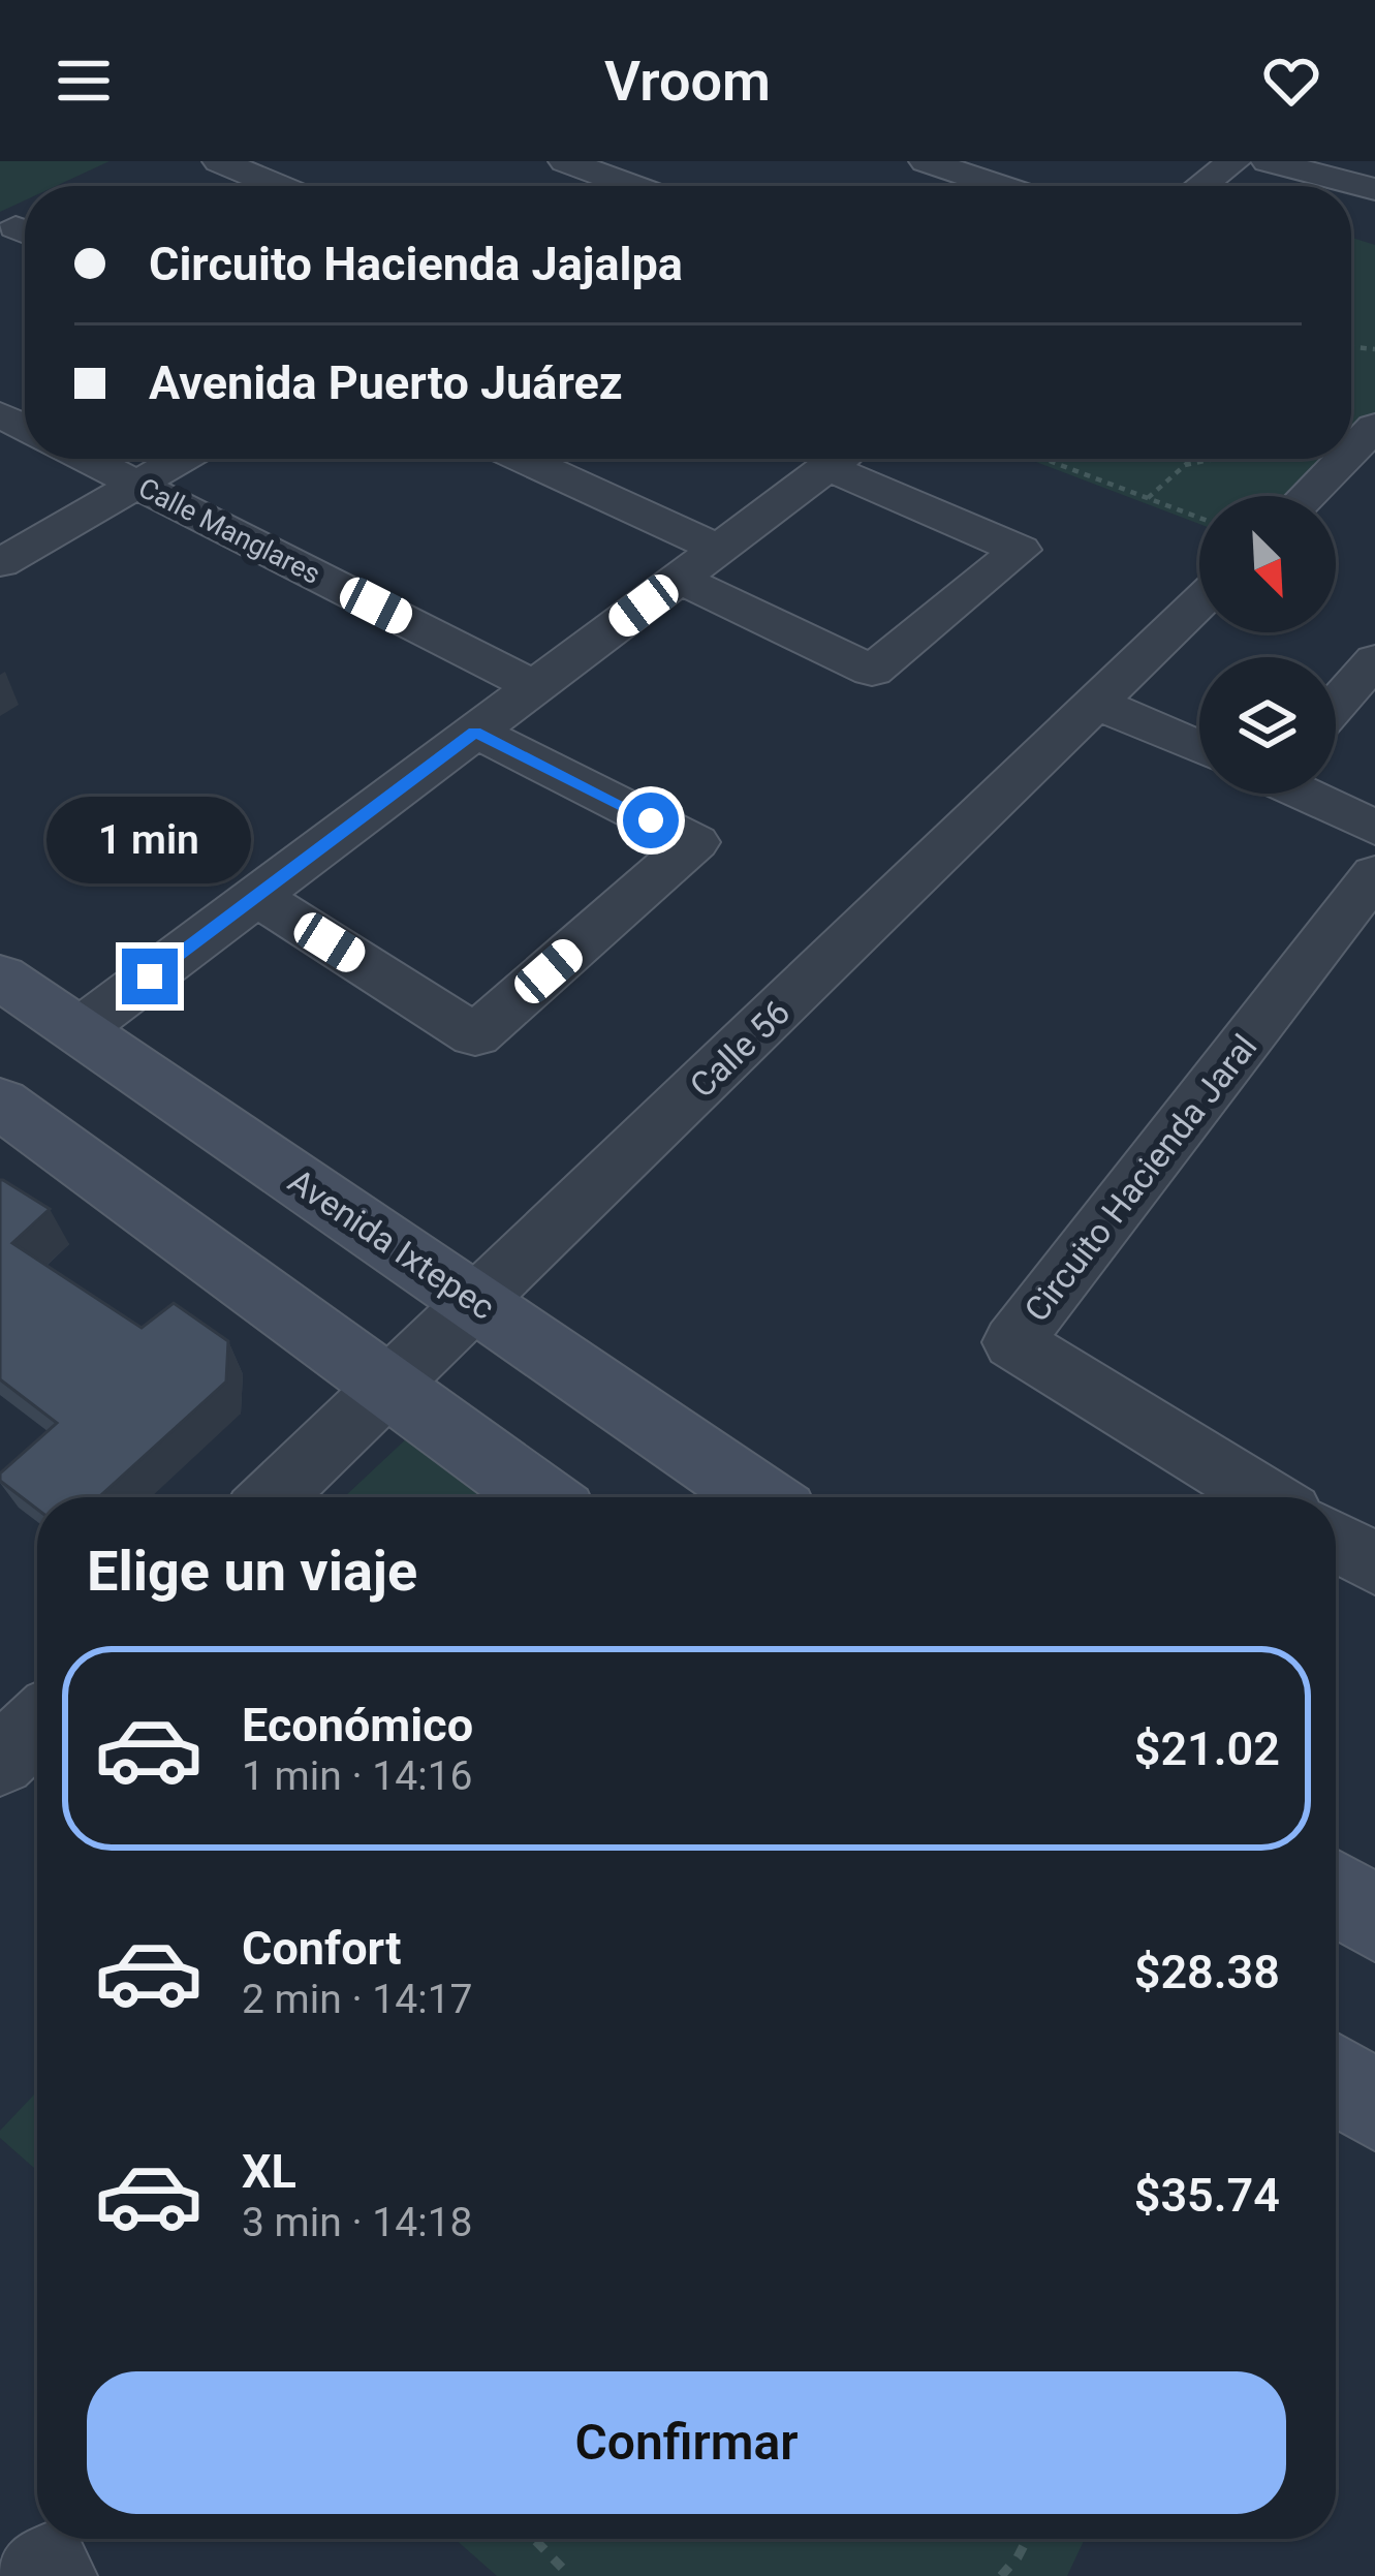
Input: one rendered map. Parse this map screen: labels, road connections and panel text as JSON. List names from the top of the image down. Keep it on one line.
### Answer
{"streets":{"main road":["Avenida Ixtepec"],"street":["Calle Manglares","Calle 56","Circuito Hacienda Jaral"]},"crossings":[["Calle 56","Avenida Ixtepec"]],"north":"bottom right","page":{"header":"Vroom","banner":["Circuito Hacienda Jajalpa","Avenida Puerto Juárez"],"bubble":"1 min","heading":"Elige un viaje","list":[{"name":"Económico","note":"1 min · 14:16","value":"$21.02"},{"name":"Confort","note":"2 min · 14:17","value":"$28.38"},{"name":"XL","note":"3 min · 14:18","value":"$35.74"}],"buttons":"Confirmar"}}
